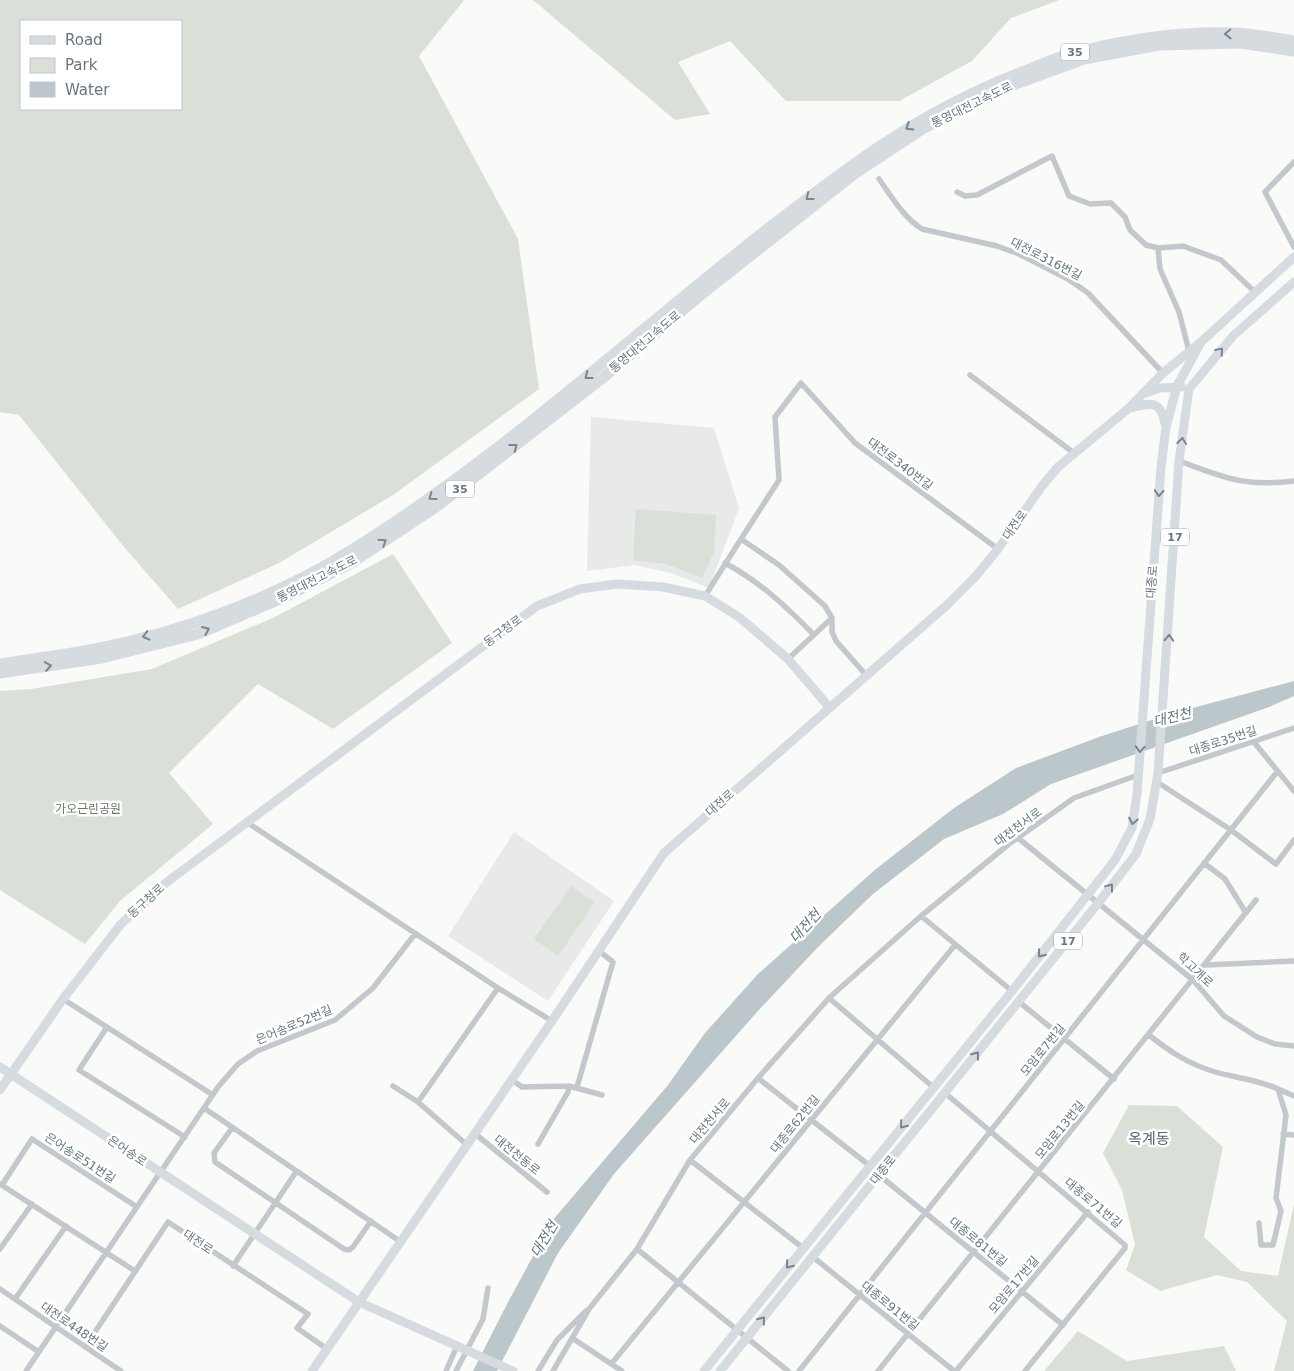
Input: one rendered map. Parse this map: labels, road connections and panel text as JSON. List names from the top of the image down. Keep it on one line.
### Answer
{"streets":{"highway":["35","통영대전고속도로"],"main road":["대전로","17","대종로","동구청로","은어송로"],"street":["대전로316번길","대전로340번길","대종로35번길","대전천서로","학고개로","은어송로52번길","모암로7번길","대종로62번길","모암로13번길","대전천동로","은어송로51번길","대종로71번길","대종로81번길","모암로17번길","대종로91번길","대전로448번길"]},"crossings":[["대전로316번길","대전로"],["대전로340번길","대전로"],["대전로","17"],["대전로","동구청로"],["대전로","은어송로"],["대전로","대전천동로"],["대전로","은어송로51번길"],["대전로","대전로448번길"],["17","대종로"],["대종로","대종로35번길"],["대종로","대전천서로"],["대종로","학고개로"],["대종로","대종로62번길"],["대종로","대종로71번길"],["대종로","대종로81번길"],["대종로","대종로91번길"],["동구청로","은어송로"],["학고개로","모암로7번길"],["학고개로","모암로13번길"],["은어송로52번길","은어송로"],["모암로7번길","대종로71번길"],["모암로7번길","대종로81번길"],["모암로7번길","대종로91번길"],["모암로13번길","대종로71번길"],["모암로13번길","대종로81번길"],["모암로13번길","대종로91번길"],["대종로71번길","대종로81번길"],["대종로71번길","모암로17번길"],["대종로81번길","모암로17번길"],["모암로17번길","대종로91번길"]],"districts":["옥계동"],"water":["대전천"],"parks":["가오근린공원"],"legend":["Road","Park","Water"]}
